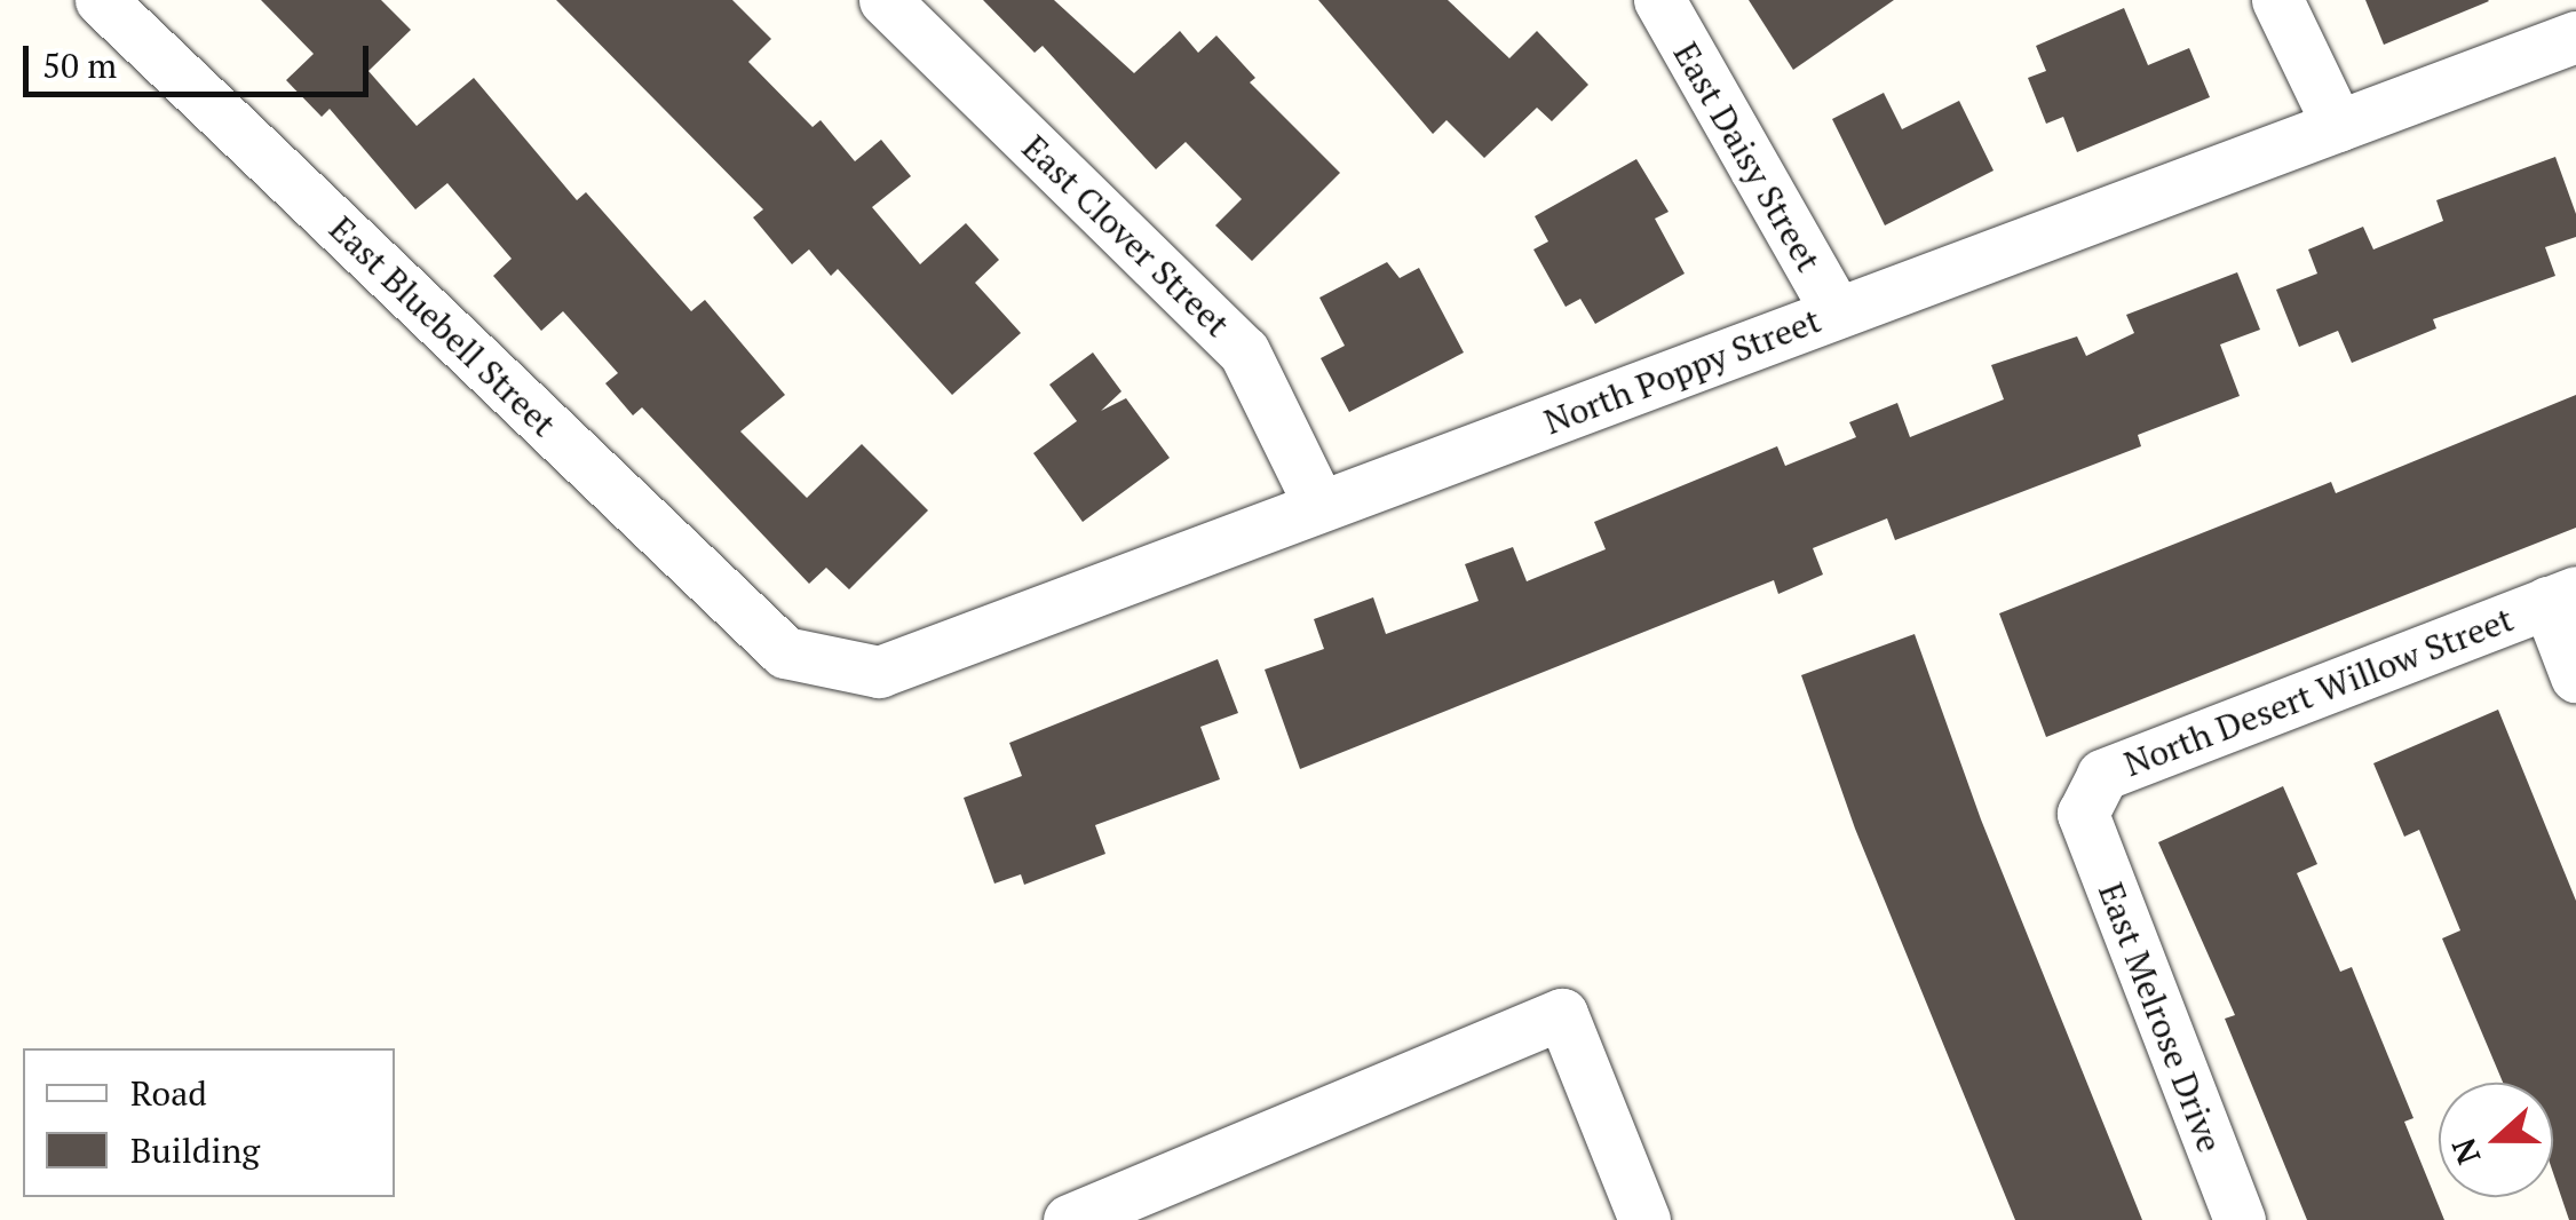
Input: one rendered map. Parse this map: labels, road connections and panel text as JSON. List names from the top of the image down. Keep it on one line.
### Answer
{"streets":{"street":["East Daisy Street","East Clover Street","East Bluebell Street","North Poppy Street","North Desert Willow Street","East Melrose Drive"]},"crossings":[["East Daisy Street","North Poppy Street"],["East Clover Street","North Poppy Street"],["East Bluebell Street","North Poppy Street"],["North Desert Willow Street","East Melrose Drive"]],"legend":["Road","Building"],"scale_bar":"50 m","north":"left"}
